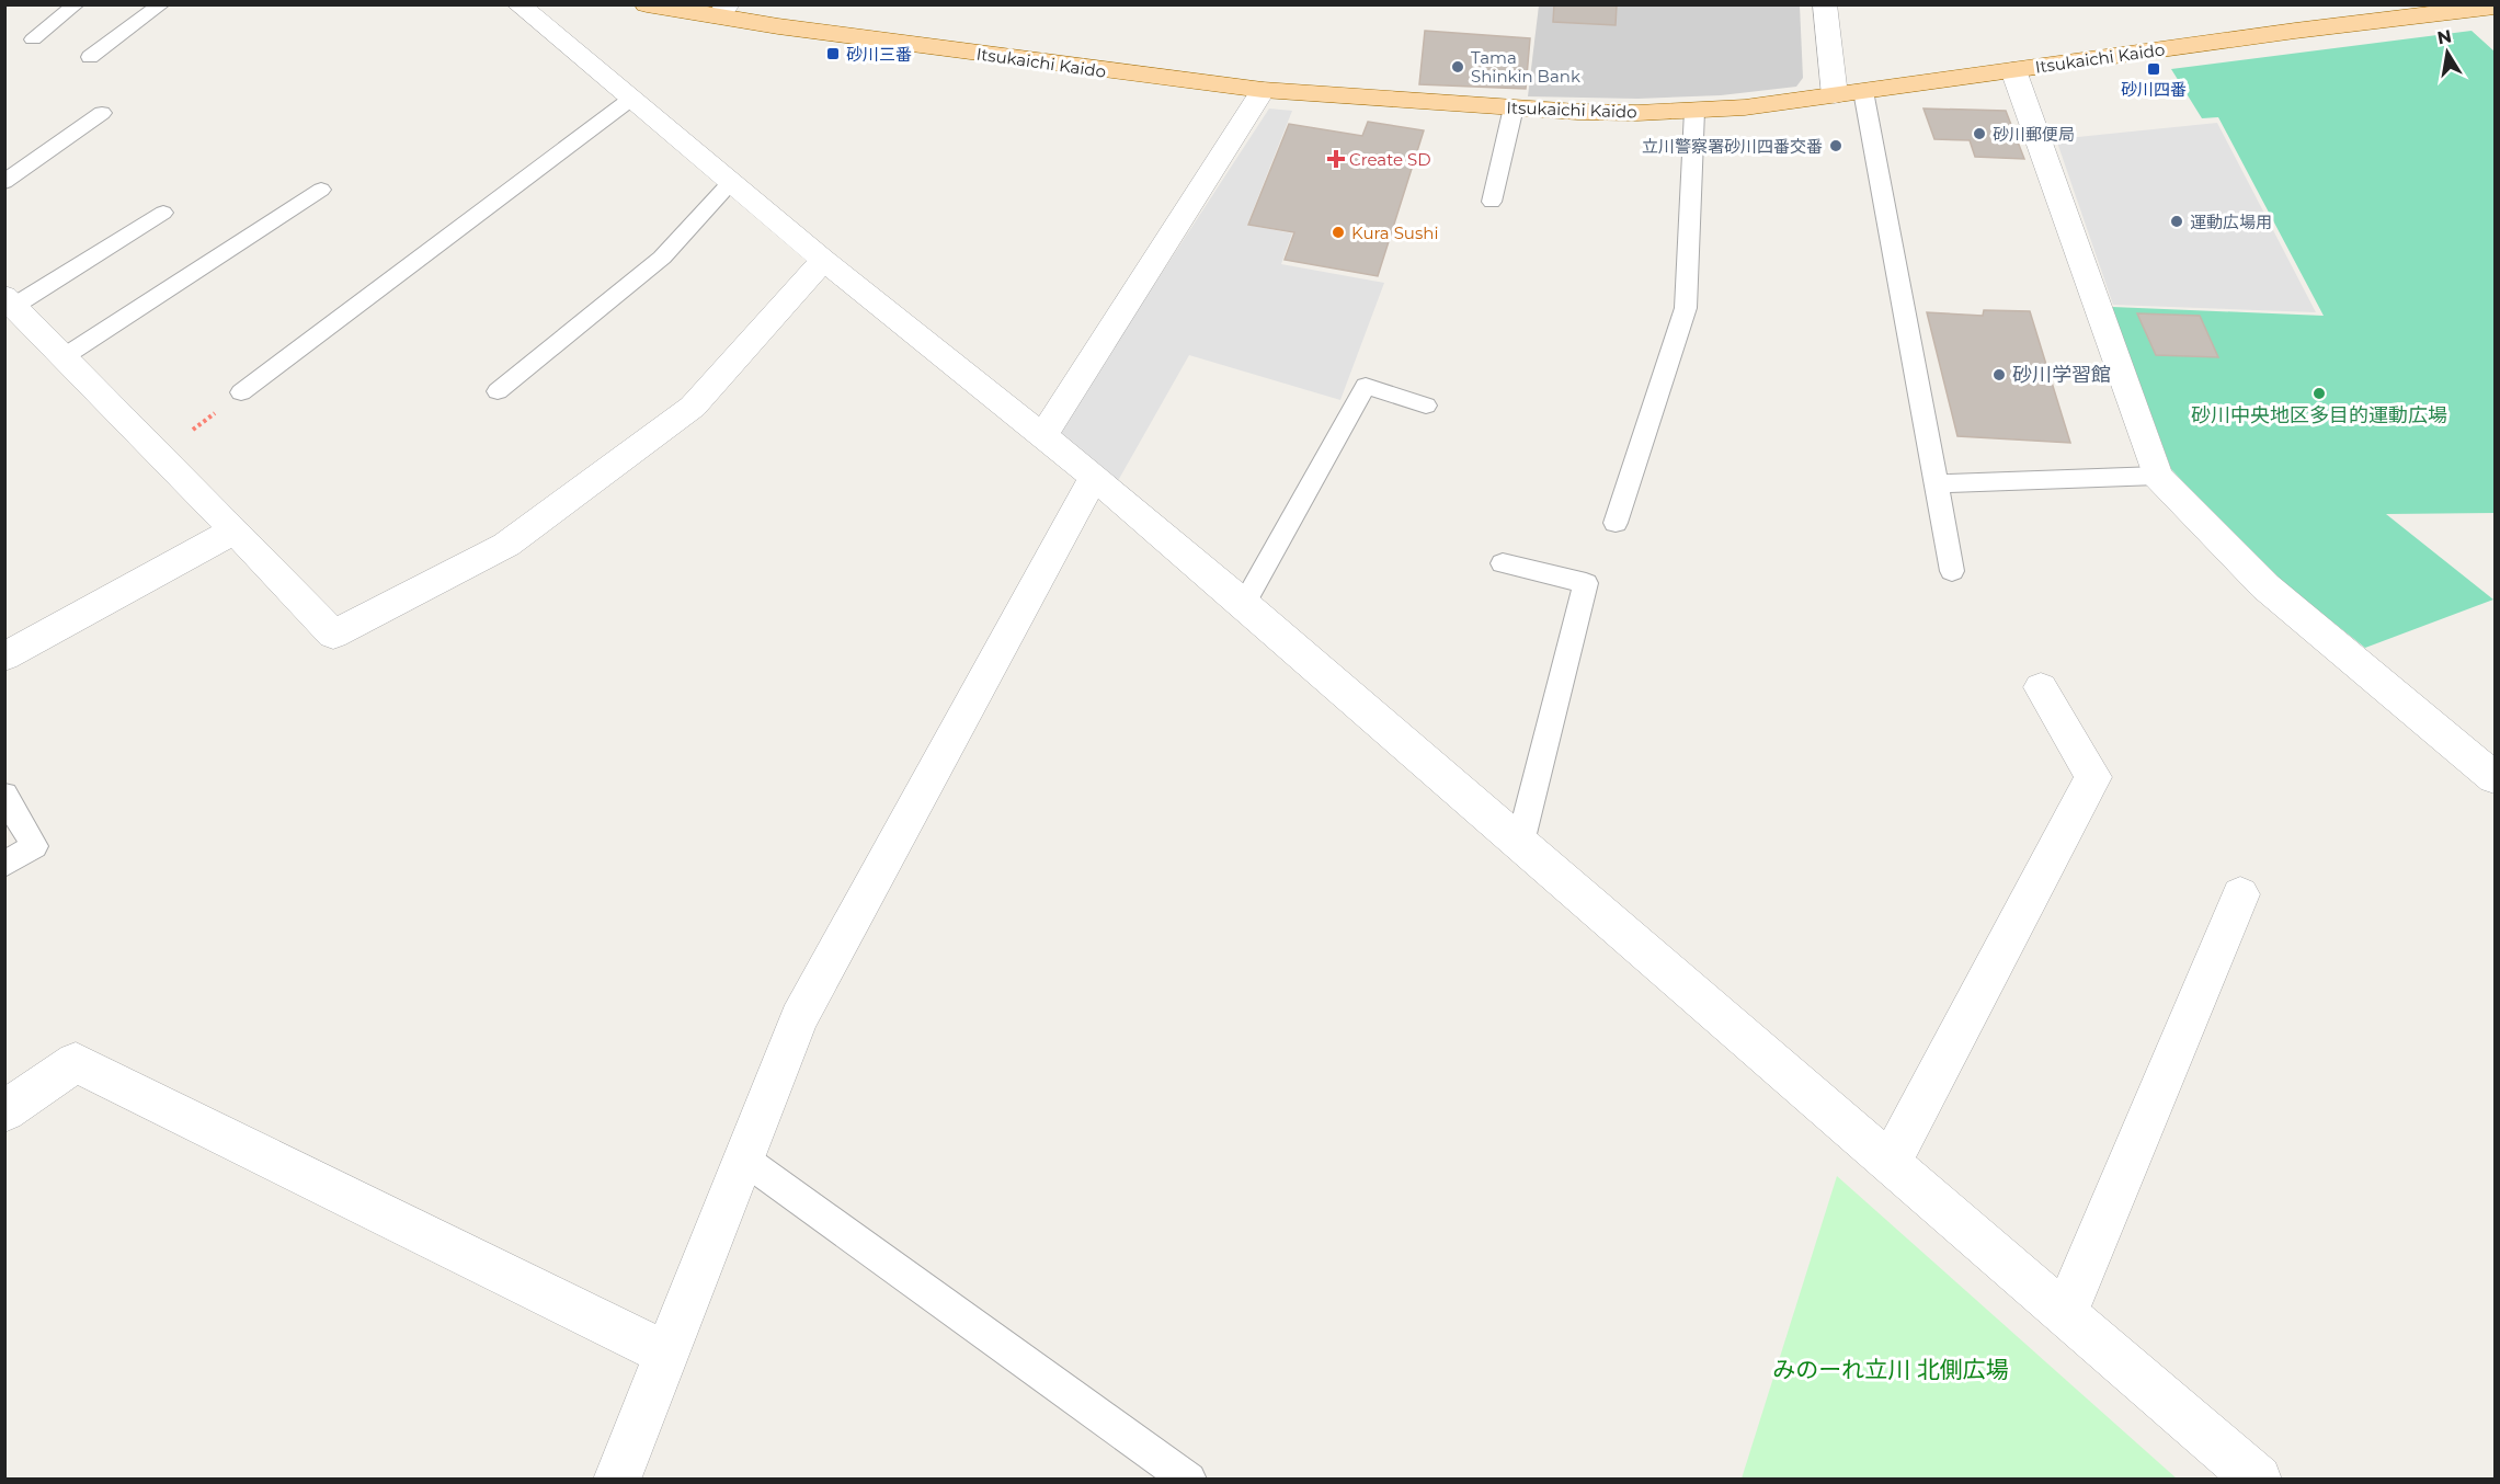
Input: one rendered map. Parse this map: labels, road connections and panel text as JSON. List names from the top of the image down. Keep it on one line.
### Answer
{"streets":{"main road":["Itsukaichi Kaido"]},"parks":["みのーれ立川 北側広場"],"places":{"transit":["砂川三番","砂川四番"],"other":["Tama Shinkin Bank","砂川郵便局","立川警察署砂川四番交番","運動広場用","Kura Sushi","砂川学習館","砂川中央地区多目的運動広場"],"health":["Create SD"]},"north":"top"}
